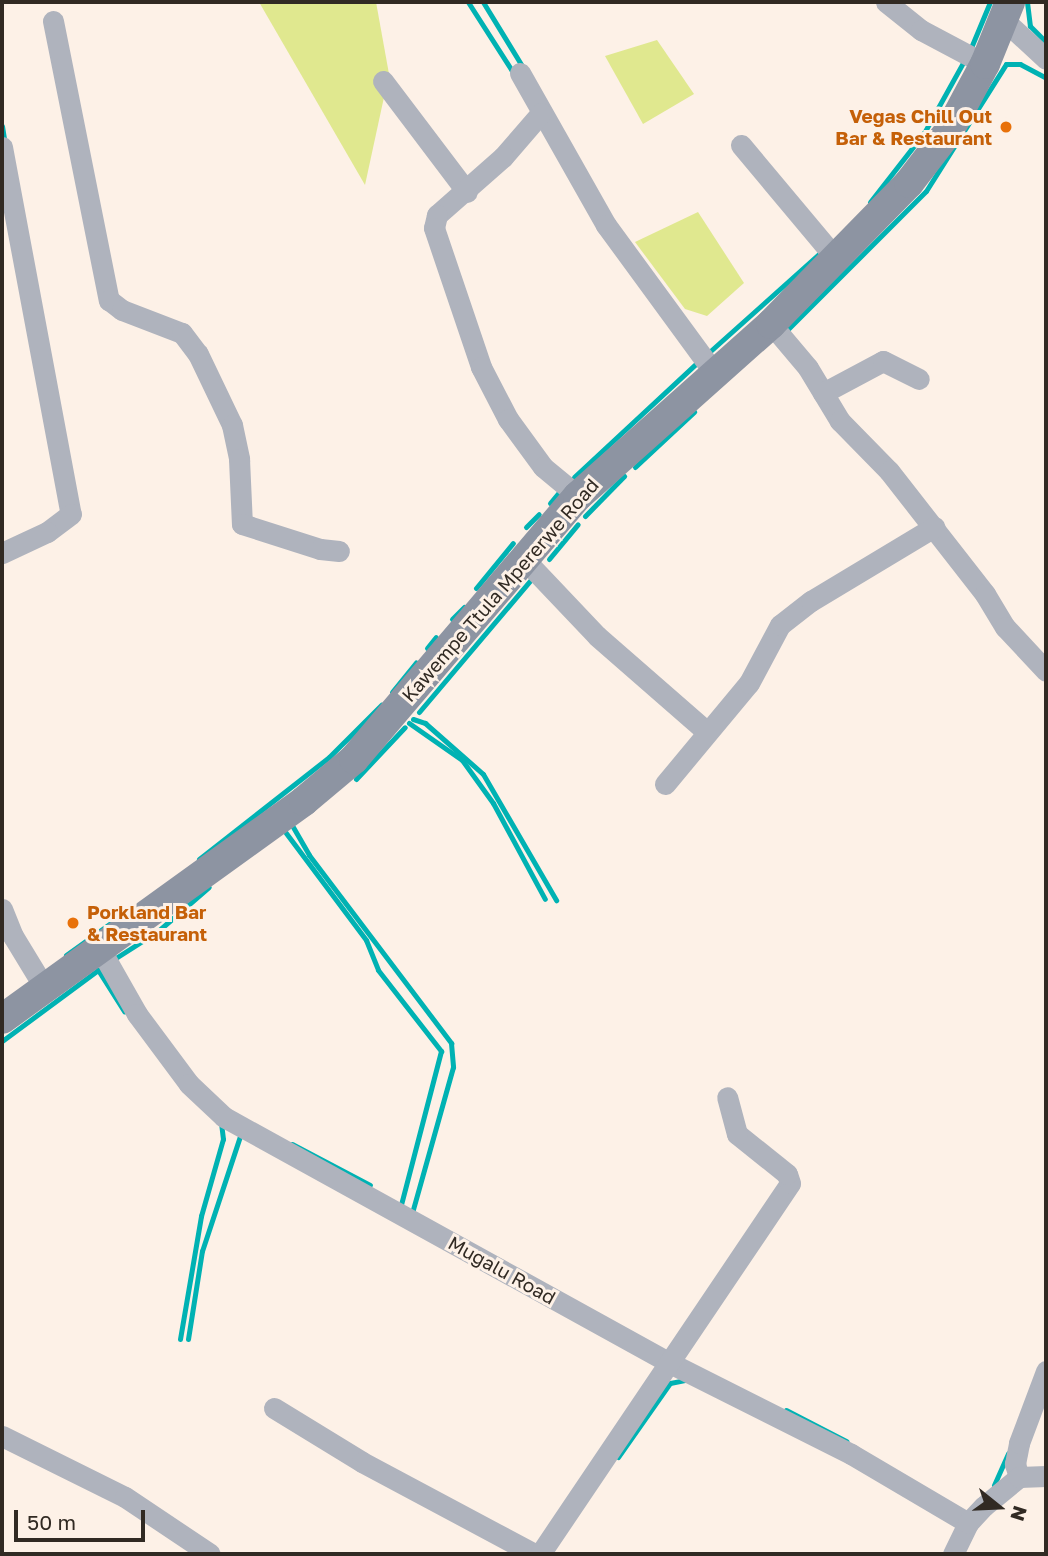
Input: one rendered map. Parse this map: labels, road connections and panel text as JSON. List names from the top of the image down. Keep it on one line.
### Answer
{"streets":{"street":["Kawempe Ttula Mpererwe Road","Mugalu Road"]},"crossings":[["Kawempe Ttula Mpererwe Road","Mugalu Road"]],"places":["Vegas Chill Out Bar & Restaurant","Porkland Bar & Restaurant"],"scale_bar":"50 m","north":"right"}
